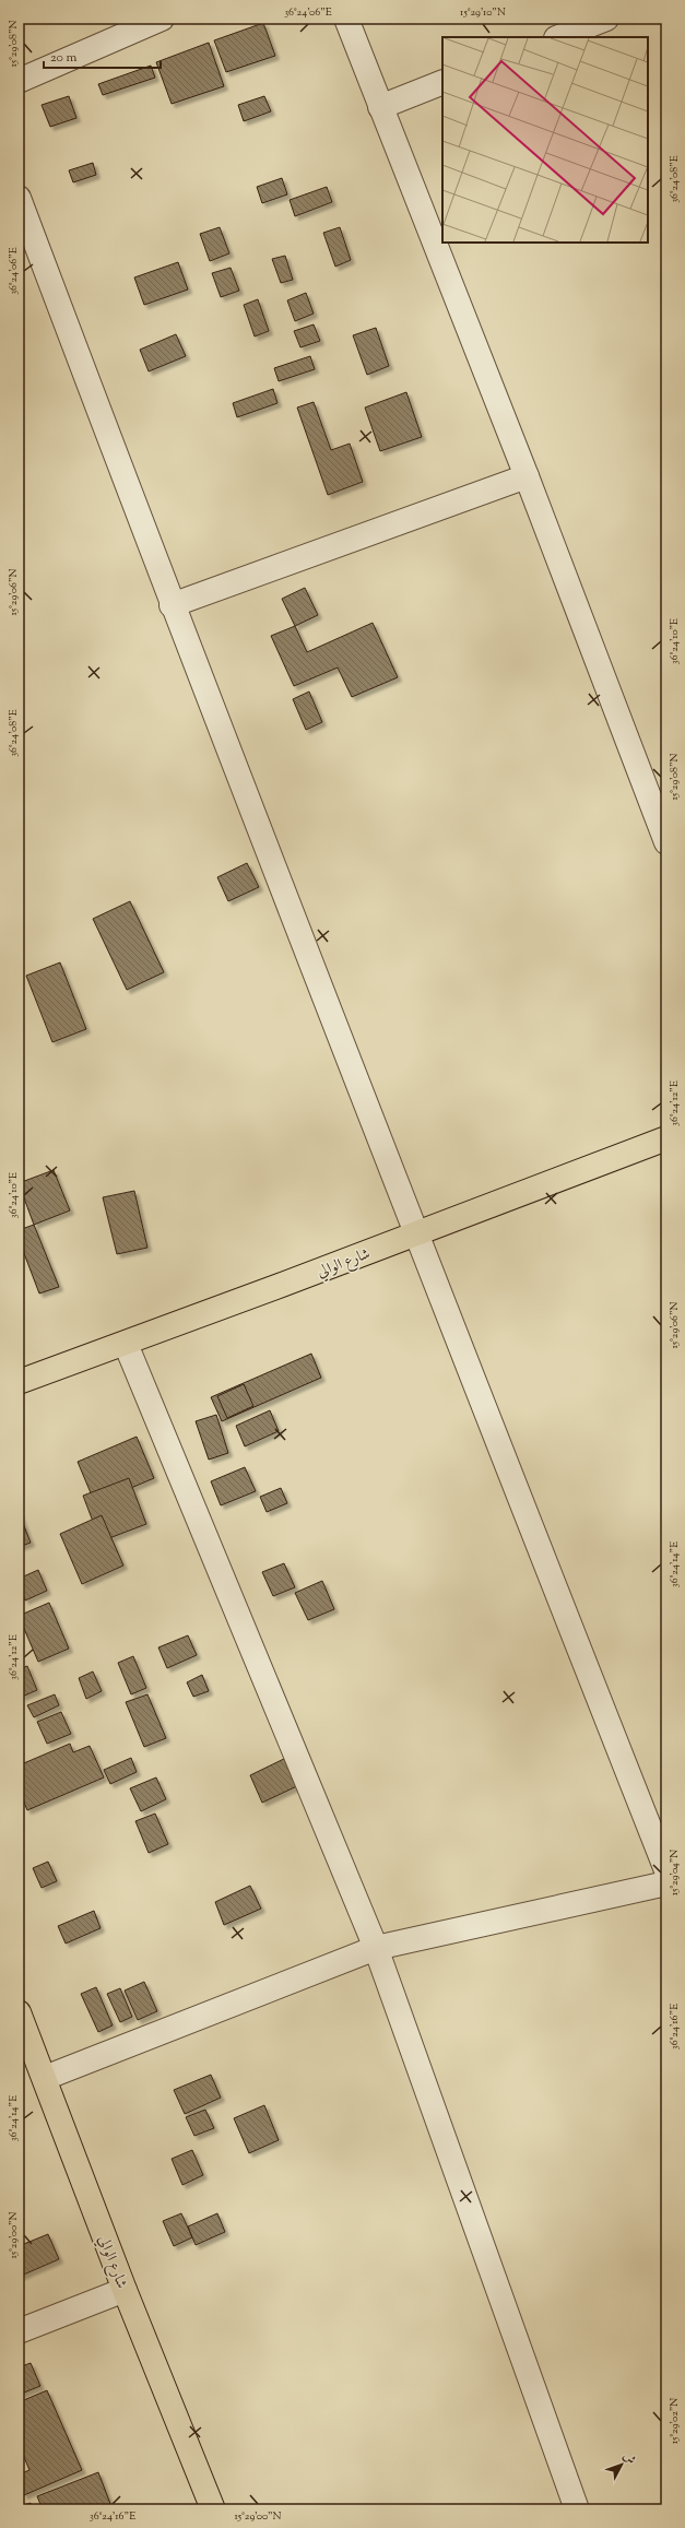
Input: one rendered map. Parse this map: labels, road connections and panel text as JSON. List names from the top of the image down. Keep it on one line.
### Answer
{"streets":{"main road":["شارع الوالي"]},"scale_bar":"20 m","north":"top right","coordinates":["36°24'06\"E","15°29'10\"N","15°29'08\"N","36°24'08\"E","15°29'06\"N","36°24'10\"E","36°24'12\"E","36°24'14\"E","15°29'04\"N","36°24'16\"E","15°29'00\"N","15°29'02\"N"]}
